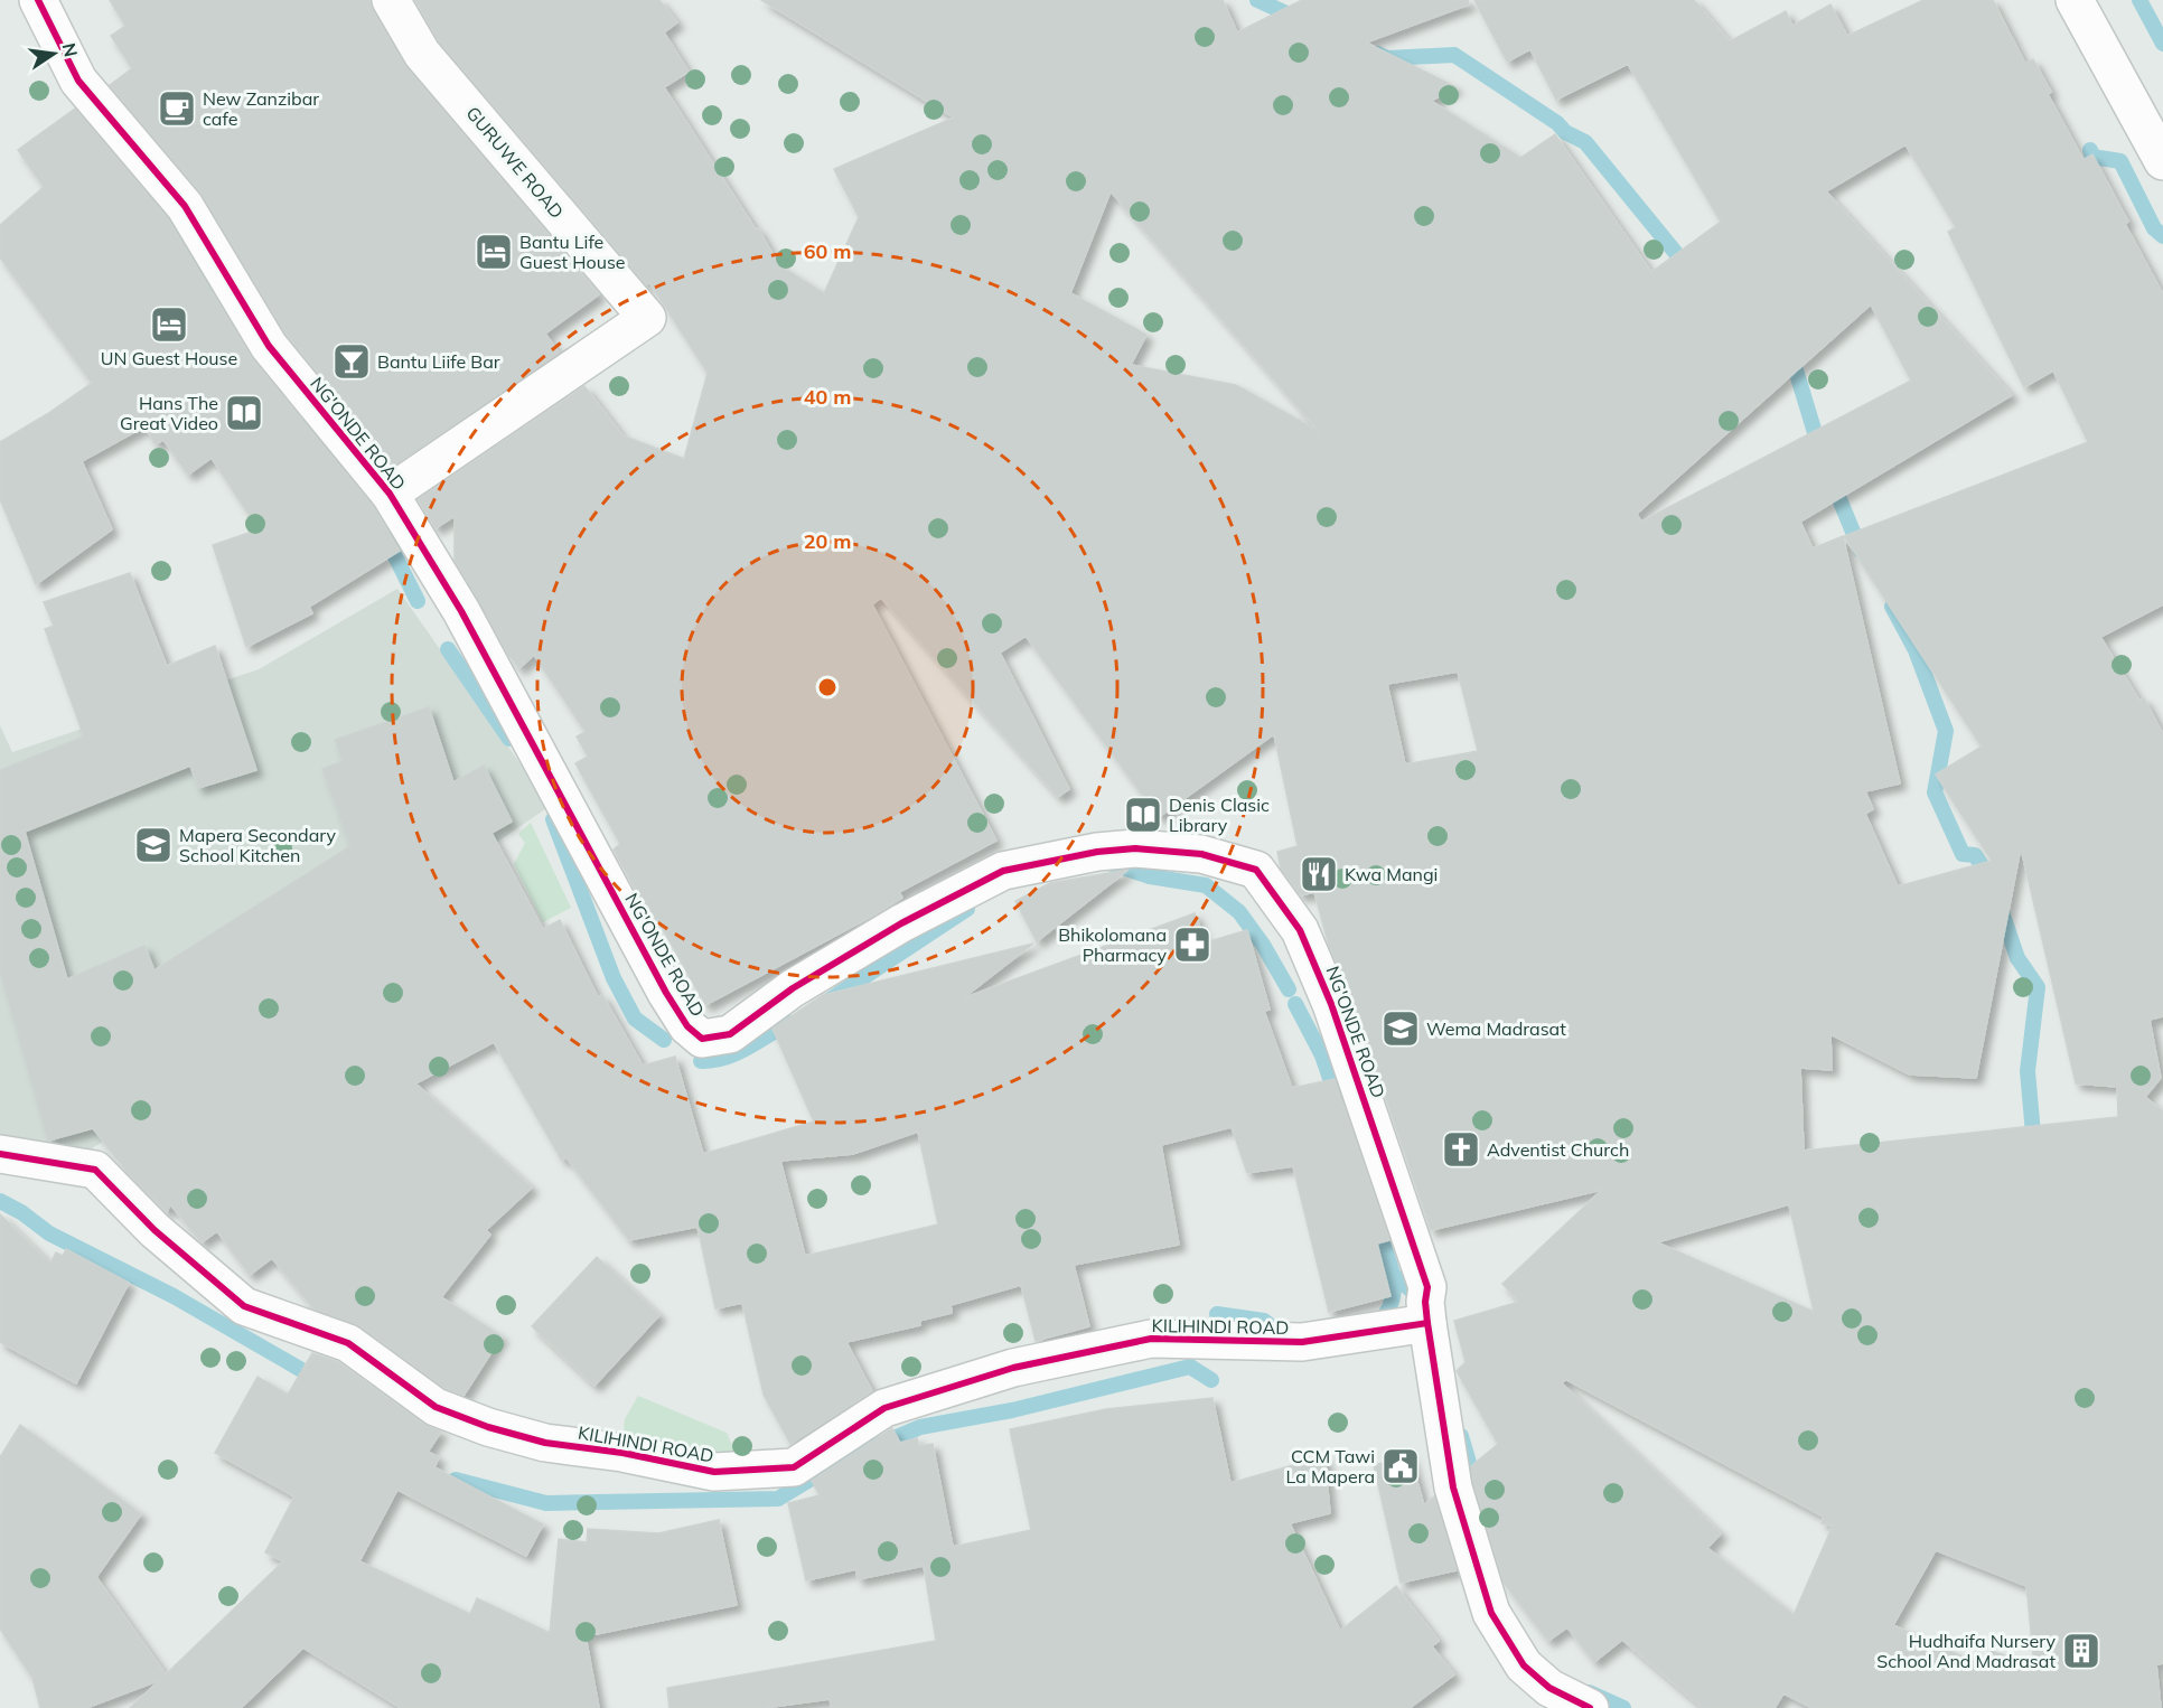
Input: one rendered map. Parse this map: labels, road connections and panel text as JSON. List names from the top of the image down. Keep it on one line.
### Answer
{"streets":{"street":["GURUWE ROAD","NG'ONDE ROAD","KILIHINDI ROAD"]},"crossings":[["GURUWE ROAD","NG'ONDE ROAD"],["NG'ONDE ROAD","KILIHINDI ROAD"]],"places":{"cafe":["New Zanzibar cafe"],"hotel":["Bantu Life Guest House","UN Guest House"],"bar":["Bantu Liife Bar"],"library":["Hans The Great Video","Denis Clasic Library"],"school or university":["Mapera Secondary School Kitchen","Wema Madrasat"],"restaurant":["Kwa Mangi"],"pharmacy":["Bhikolomana Pharmacy"],"church":["Adventist Church"],"public building":["CCM Tawi La Mapera"],"building":["Hudhaifa Nursery School And Madrasat"]},"north":"right","rings":["60 m","40 m","20 m"]}
